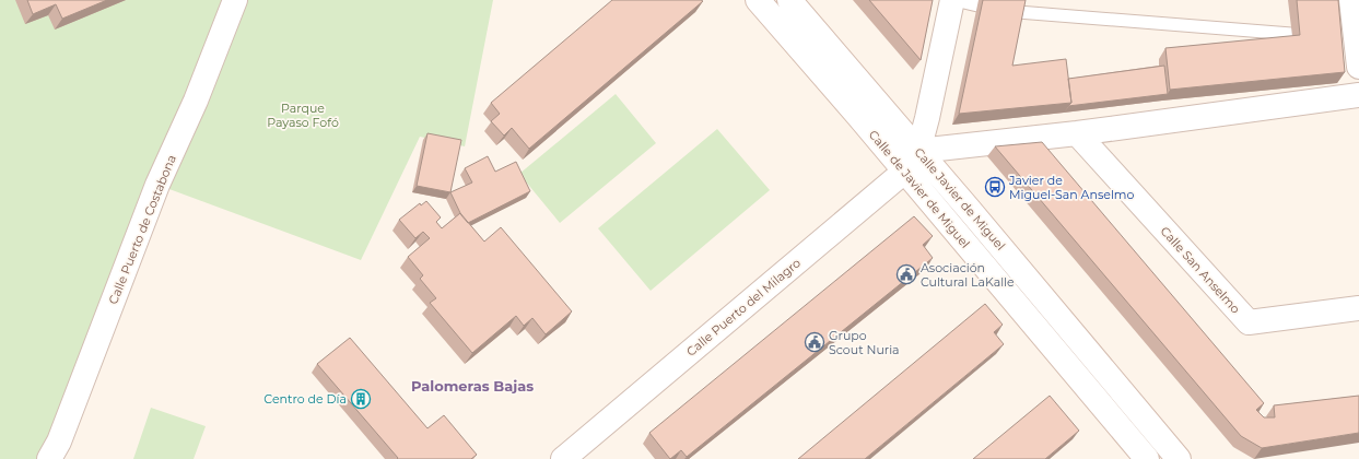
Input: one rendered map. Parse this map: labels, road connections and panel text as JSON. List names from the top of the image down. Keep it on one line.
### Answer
{"streets":{"street":["Calle de Javier de Miguel","Calle Javier de Miguel","Calle Puerto de Costabona","Calle San Anselmo","Calle Puerto del Milagro"]},"crossings":[["Calle de Javier de Miguel","Calle Puerto del Milagro"],["Calle Javier de Miguel","Calle Puerto del Milagro"]],"districts":["Palomeras Bajas"],"parks":["Parque Payaso Fofó"],"places":{"bus stop":["Javier de Miguel-San Anselmo"],"public building":["Asociación Cultural LaKalle","Grupo Scout Nuria"],"building":["Centro de Día"]}}
